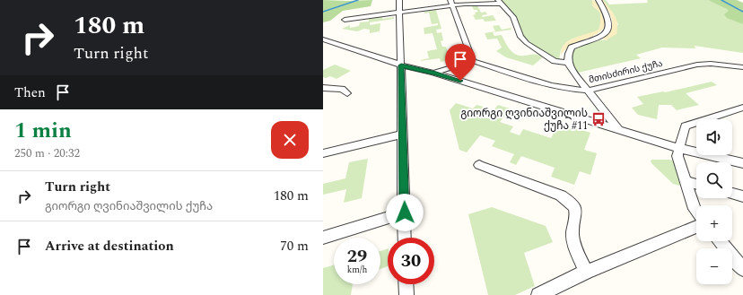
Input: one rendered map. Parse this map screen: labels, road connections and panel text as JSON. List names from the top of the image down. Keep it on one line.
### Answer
{"streets":{"street":["მთისძირის ქუჩა"]},"places":{"bus stop":["გიორგი ღვინიაშვილის ქუჩა #11"]},"page":{"turn":["180 m","Turn right"],"then":"Then","heading":["1 min","250 m · 20:32"],"map_buttons":["+","−"],"list":[{"name":"Turn right","note":"გიორგი ღვინიაშვილის ქუჩა","value":"180 m"},{"name":"Arrive at destination","value":"70 m"}],"speed":"29 km/h","limit":"30"}}
